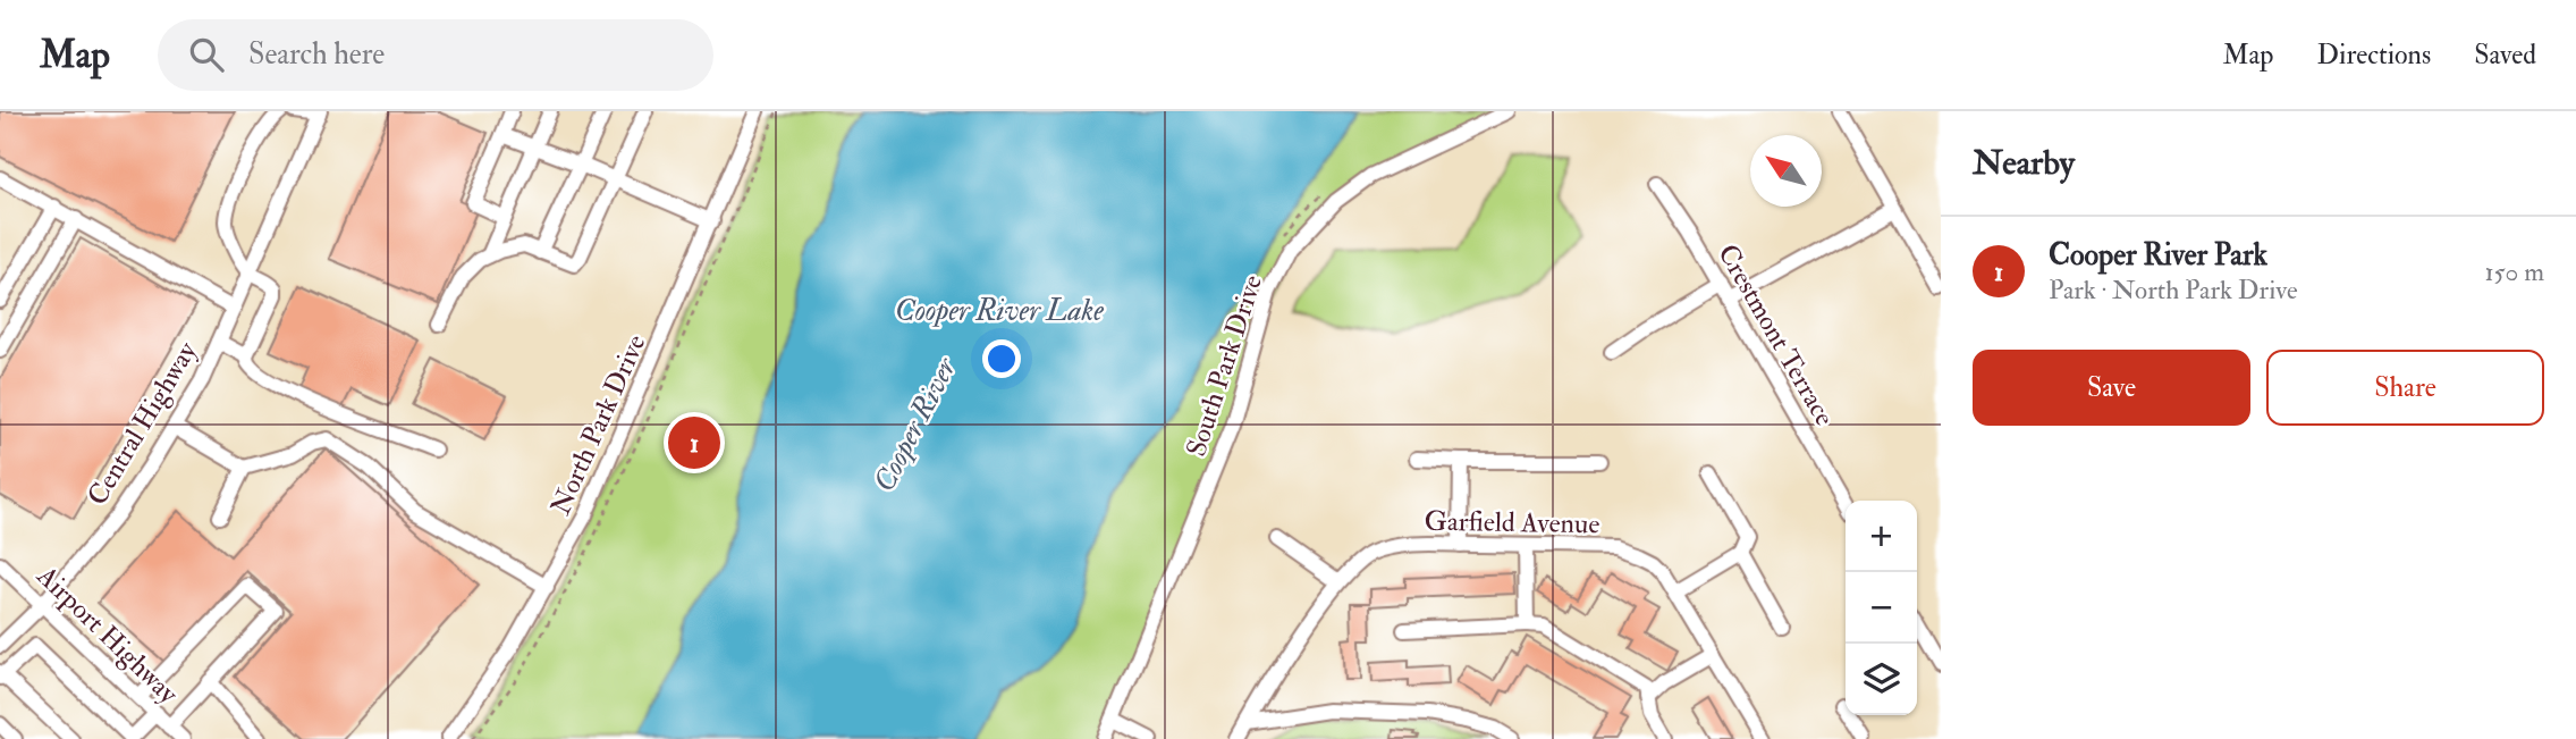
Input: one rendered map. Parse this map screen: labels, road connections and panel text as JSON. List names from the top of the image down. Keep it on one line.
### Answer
{"streets":{"street":["Crestmont Terrace","South Park Drive","Central Highway","North Park Drive","Garfield Avenue","Airport Highway"]},"crossings":[["Central Highway","Airport Highway"]],"water":["Cooper River Lake","Cooper River"],"north":"top left","page":{"header":"Map","search":"Search here","nav":["Map","Directions","Saved"],"heading":"Nearby","list":[{"mark":"1","name":"Cooper River Park","note":"Park · North Park Drive","value":"150 m"}],"buttons":["Save","Share"],"pins":"1","map_buttons":["+","−"]}}
